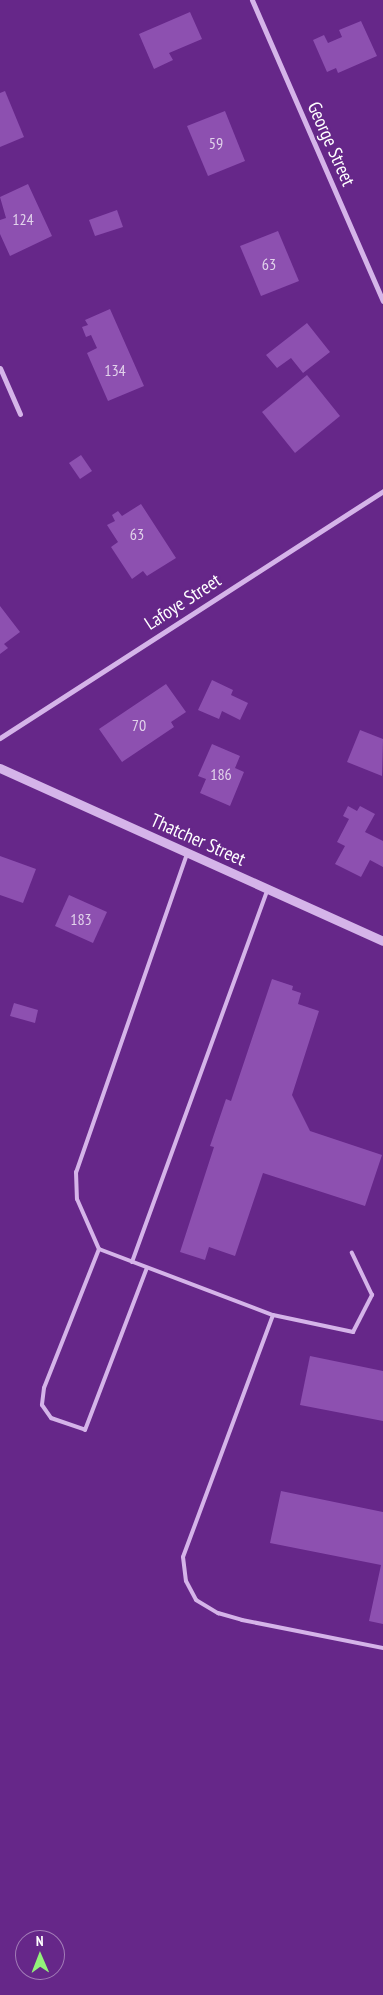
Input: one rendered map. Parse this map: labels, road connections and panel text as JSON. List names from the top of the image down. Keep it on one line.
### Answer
{"streets":{"street":["George Street","Lafoye Street","Thatcher Street"]},"house_numbers":["59","124","63","134","63","70","186","183"],"north":"top"}
